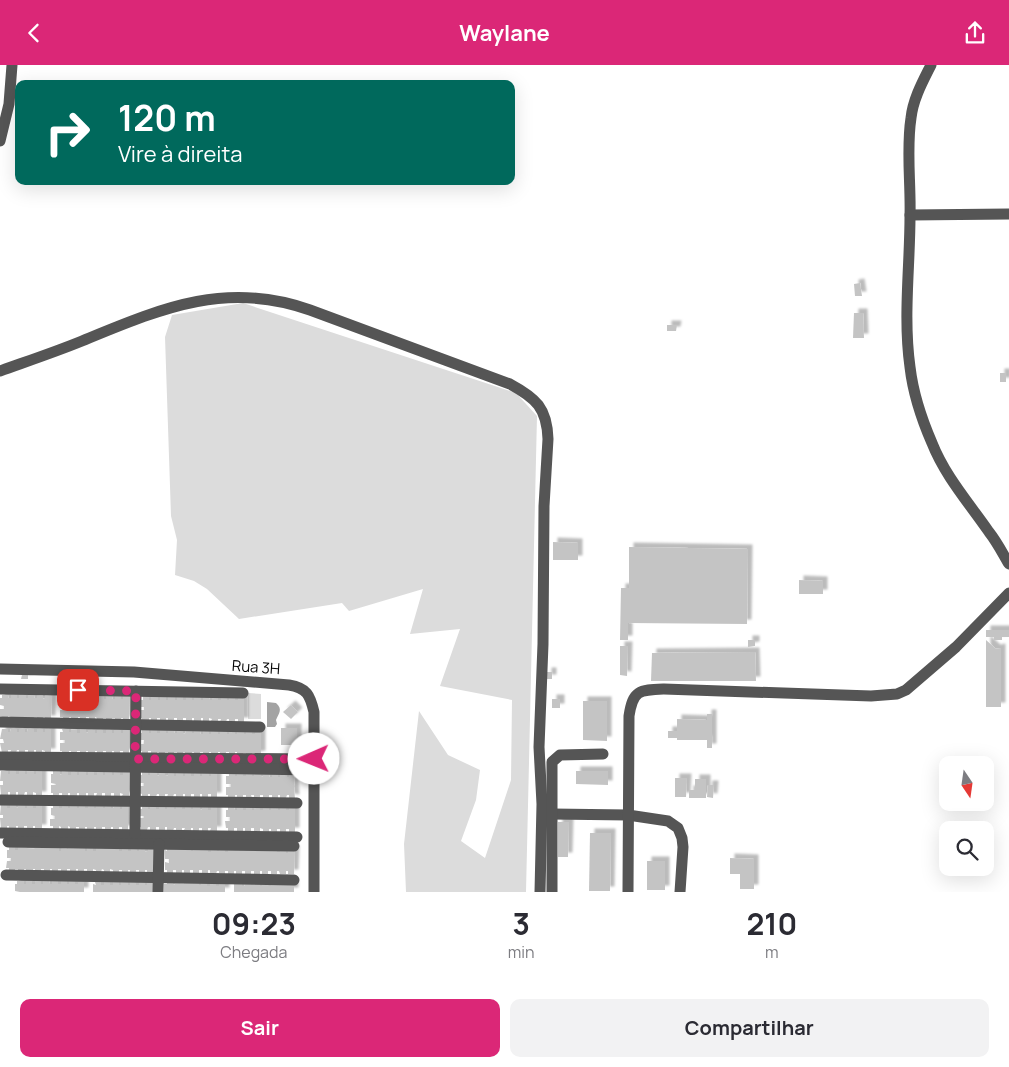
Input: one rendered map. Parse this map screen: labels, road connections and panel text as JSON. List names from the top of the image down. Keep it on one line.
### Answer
{"streets":{"street":["Rua 3H"]},"north":"bottom","page":{"header":"Waylane","turn":["120 m","Vire à direita"],"eta":["09:23","Chegada","3","min","210","m"],"buttons":["Sair","Compartilhar"]}}
